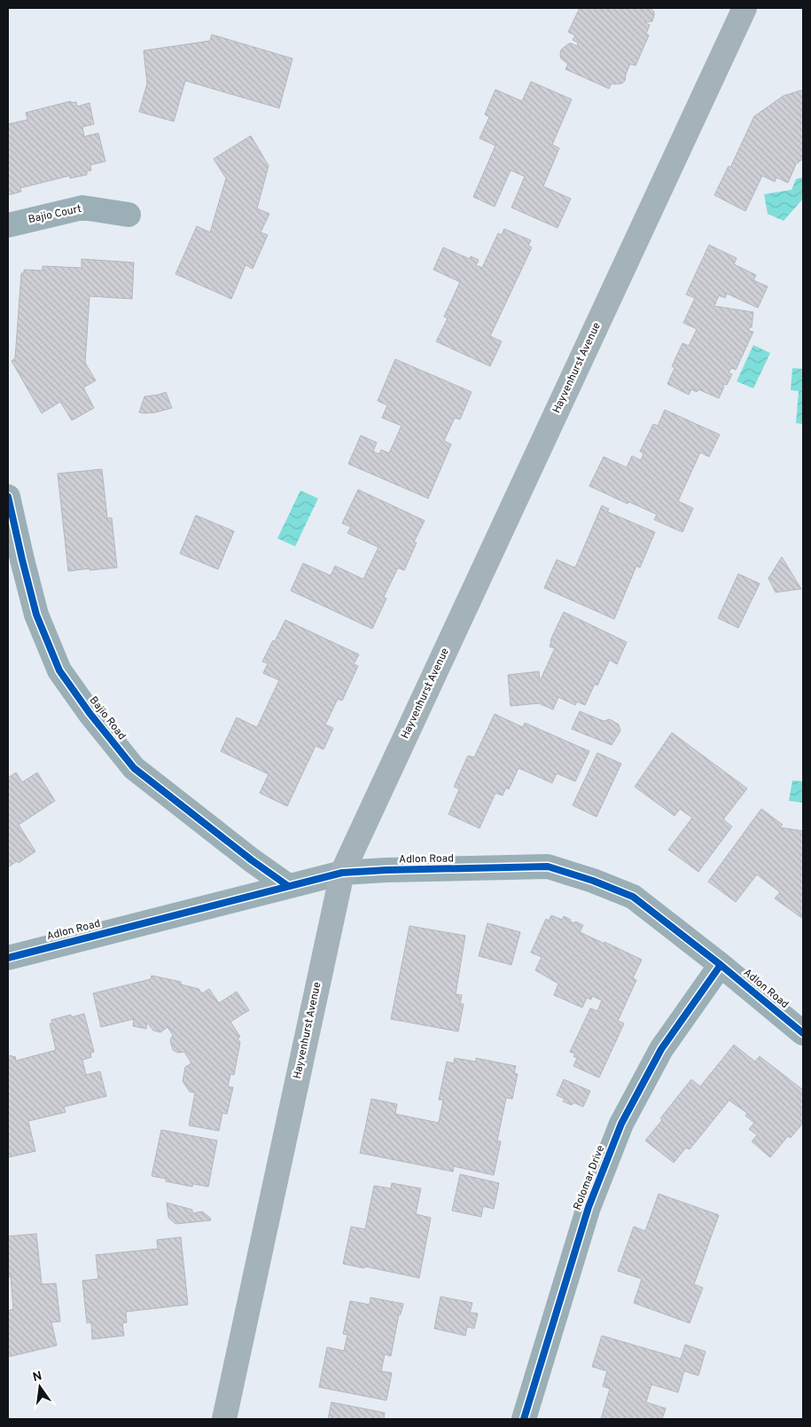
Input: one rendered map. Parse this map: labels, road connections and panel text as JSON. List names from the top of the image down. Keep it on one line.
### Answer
{"streets":{"main road":["Hayvenhurst Avenue"],"street":["Bajio Court","Bajio Road","Adlon Road","Rolomar Drive"]},"crossings":[["Hayvenhurst Avenue","Adlon Road"],["Bajio Road","Adlon Road"],["Adlon Road","Rolomar Drive"]],"north":"top"}
